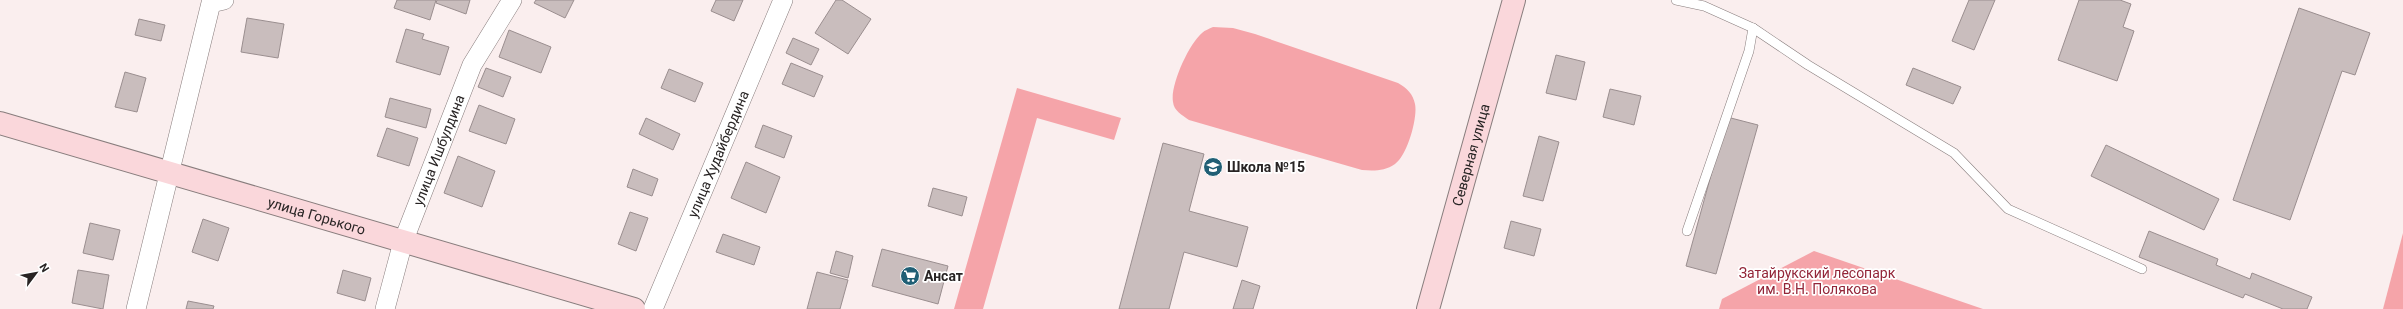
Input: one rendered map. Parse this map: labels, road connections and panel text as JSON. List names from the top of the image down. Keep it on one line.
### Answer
{"streets":{"main road":["Северная улица","улица Горького"],"street":["улица Ишбулдина","улица Худайбердина"]},"crossings":[["улица Ишбулдина","улица Горького"]],"parks":["Затайрукский лесопарк им. В.Н. Полякова"],"places":{"school or university":["Школа №15"],"supermarket":["Ансат"]},"north":"top right"}
